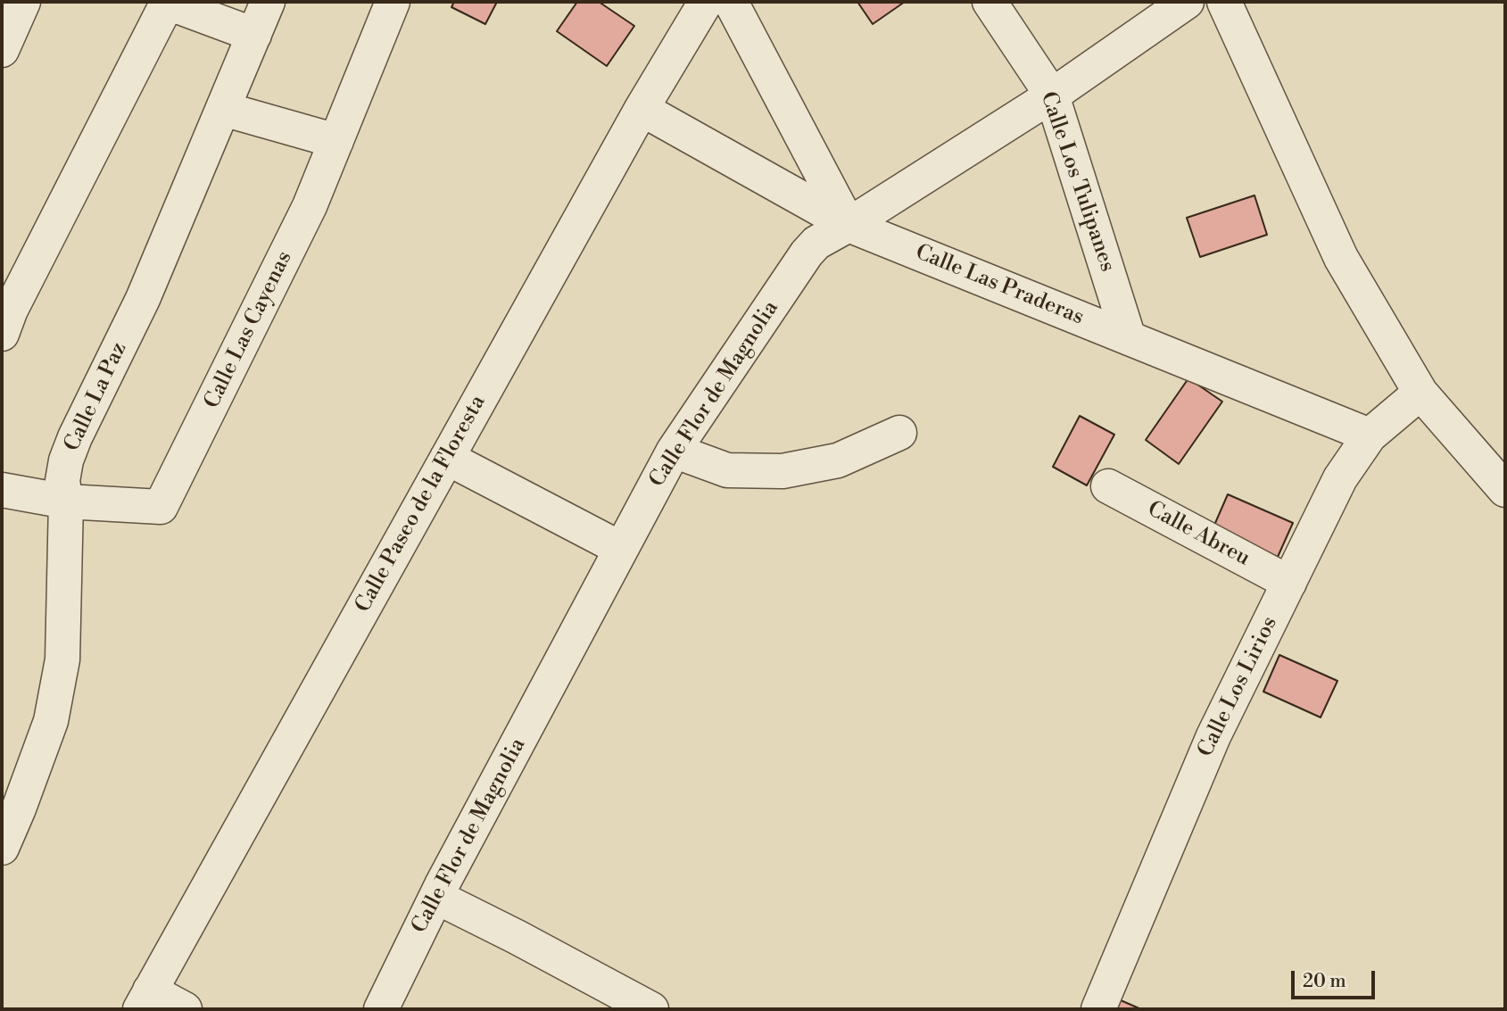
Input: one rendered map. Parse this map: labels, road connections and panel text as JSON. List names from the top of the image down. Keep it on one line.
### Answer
{"streets":{"street":["Calle Los Tulipanes","Calle Las Praderas","Calle Las Cayenas","Calle Flor de Magnolia","Calle La Paz","Calle Paseo de la Floresta","Calle Abreu","Calle Los Lirios"]},"crossings":[["Calle Los Tulipanes","Calle Las Praderas"],["Calle Los Tulipanes","Calle Flor de Magnolia"],["Calle Las Praderas","Calle Flor de Magnolia"],["Calle Las Praderas","Calle Paseo de la Floresta"],["Calle Las Praderas","Calle Los Lirios"],["Calle Las Cayenas","Calle La Paz"],["Calle Abreu","Calle Los Lirios"]],"scale_bar":"20 m"}
